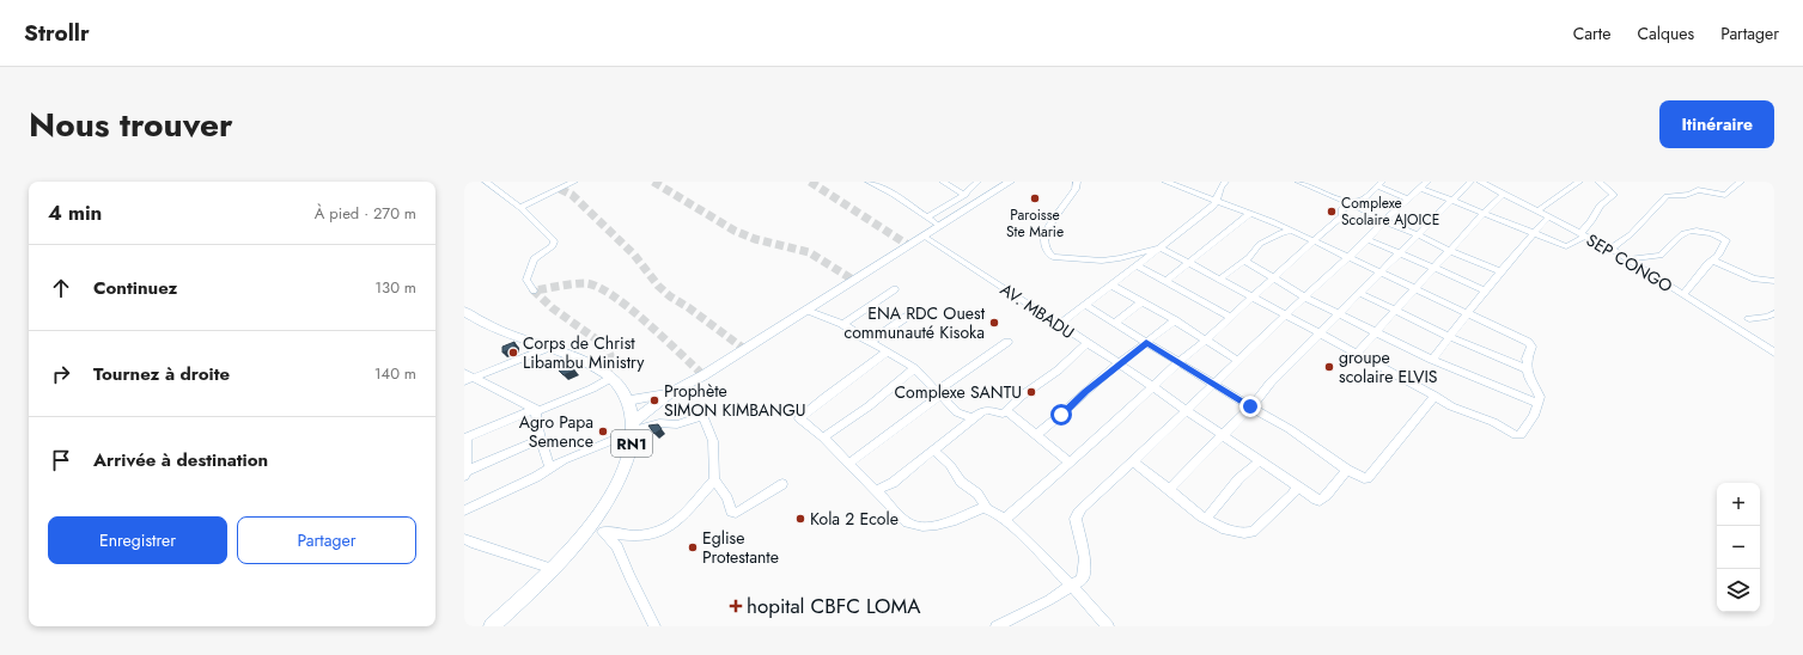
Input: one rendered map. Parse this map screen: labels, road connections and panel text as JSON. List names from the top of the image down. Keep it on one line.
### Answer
{"streets":{"highway":["RN1"],"street":["SEP CONGO","AV. MBADU"]},"places":{"other":["Paroisse Ste Marie","Complexe Scolaire AJOICE","ENA RDC Ouest communauté Kisoka","Corps de Christ Libambu Ministry","groupe scolaire ELVIS","Complexe SANTU","Prophète SIMON KIMBANGU","Agro Papa Semence","Kola 2 Ecole","Eglise Protestante"],"health":["hopital CBFC LOMA"]},"page":{"header":"Strollr","nav":["Carte","Calques","Partager"],"title":"Nous trouver","buttons":["Itinéraire",["Enregistrer","Partager"]],"heading":["4 min","À pied · 270 m"],"list":[["Continuez","130 m"],["Tournez à droite","140 m"],"Arrivée à destination"],"map_buttons":["+","−"]}}
